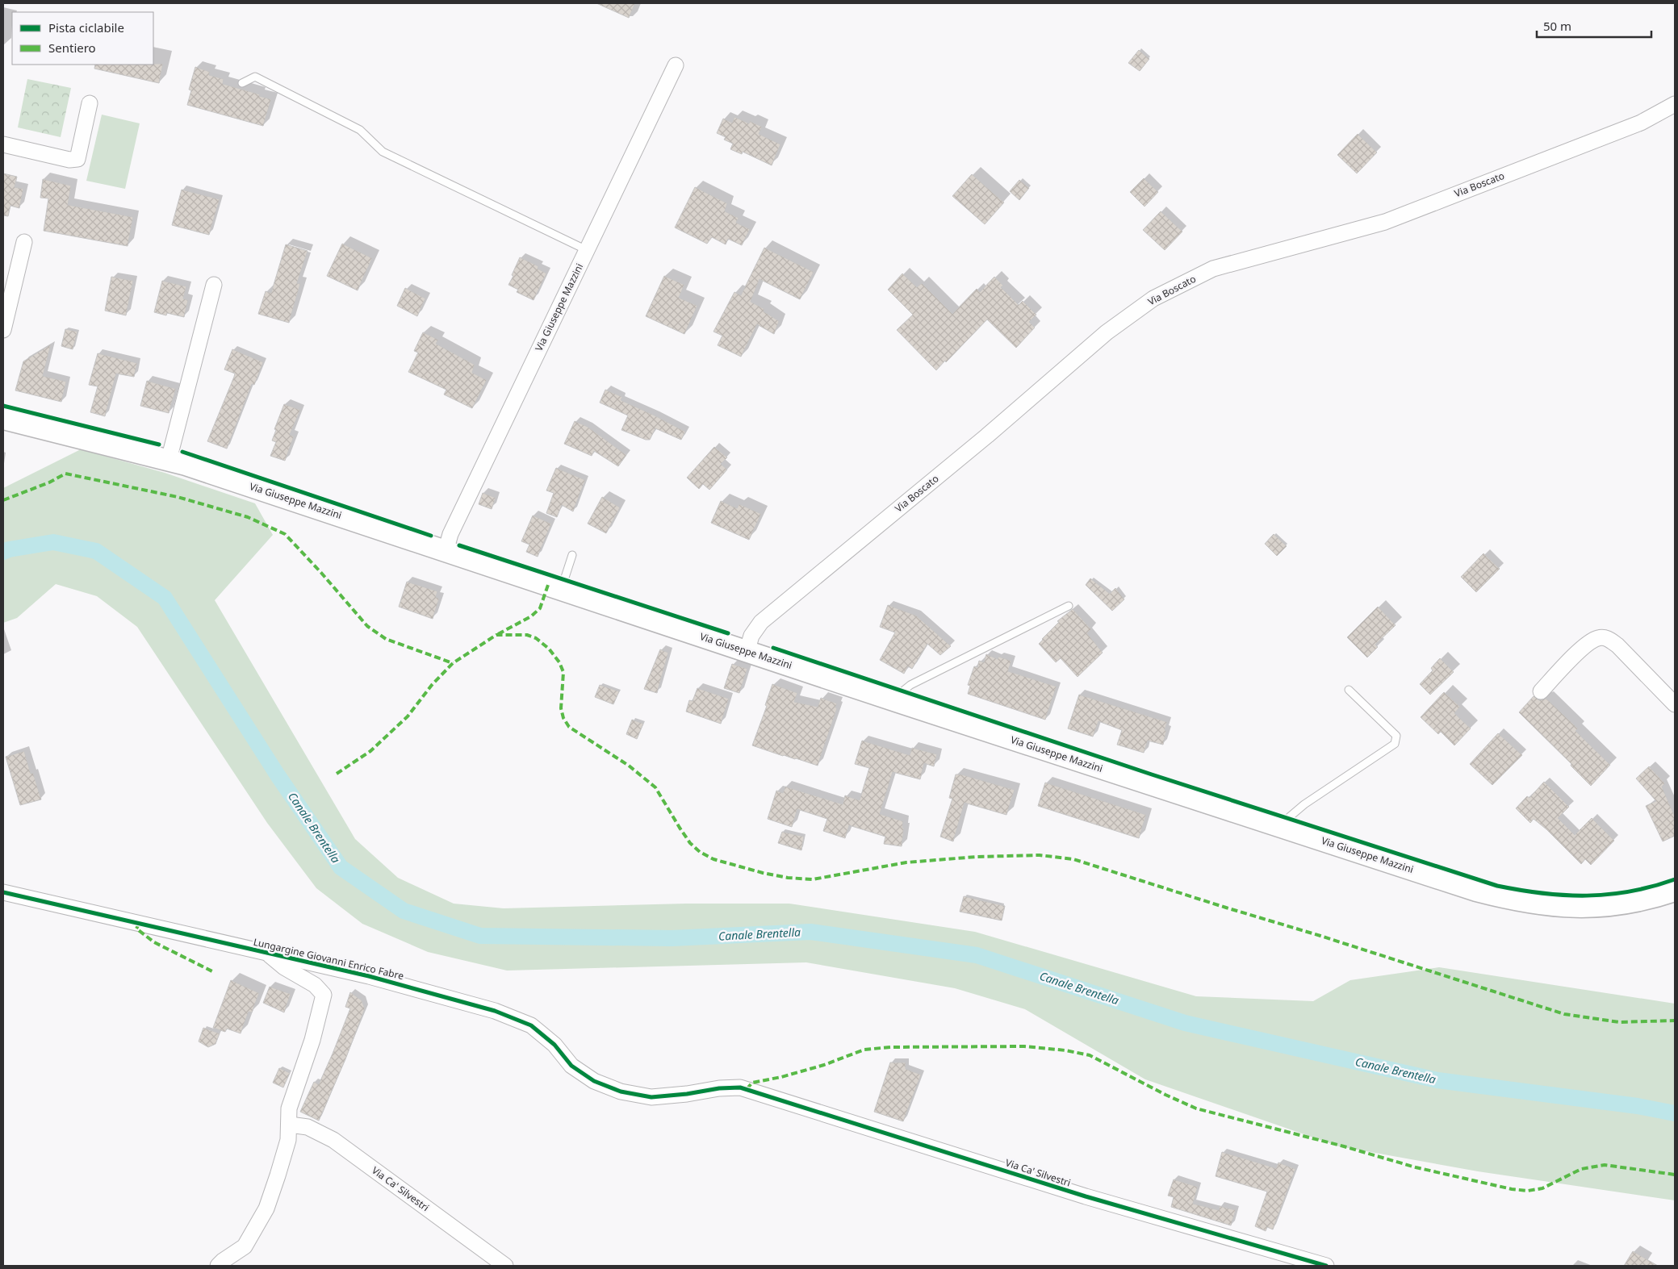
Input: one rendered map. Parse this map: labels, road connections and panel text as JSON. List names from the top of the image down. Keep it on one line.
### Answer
{"streets":{"main road":["Via Giuseppe Mazzini"],"street":["Via Boscato","Lungargine Giovanni Enrico Fabre","Via Ca' Silvestri"]},"crossings":[["Via Boscato","Via Giuseppe Mazzini"],["Lungargine Giovanni Enrico Fabre","Via Ca' Silvestri"]],"water":["Canale Brentella"],"legend":["Pista ciclabile","Sentiero"],"scale_bar":"50 m"}
